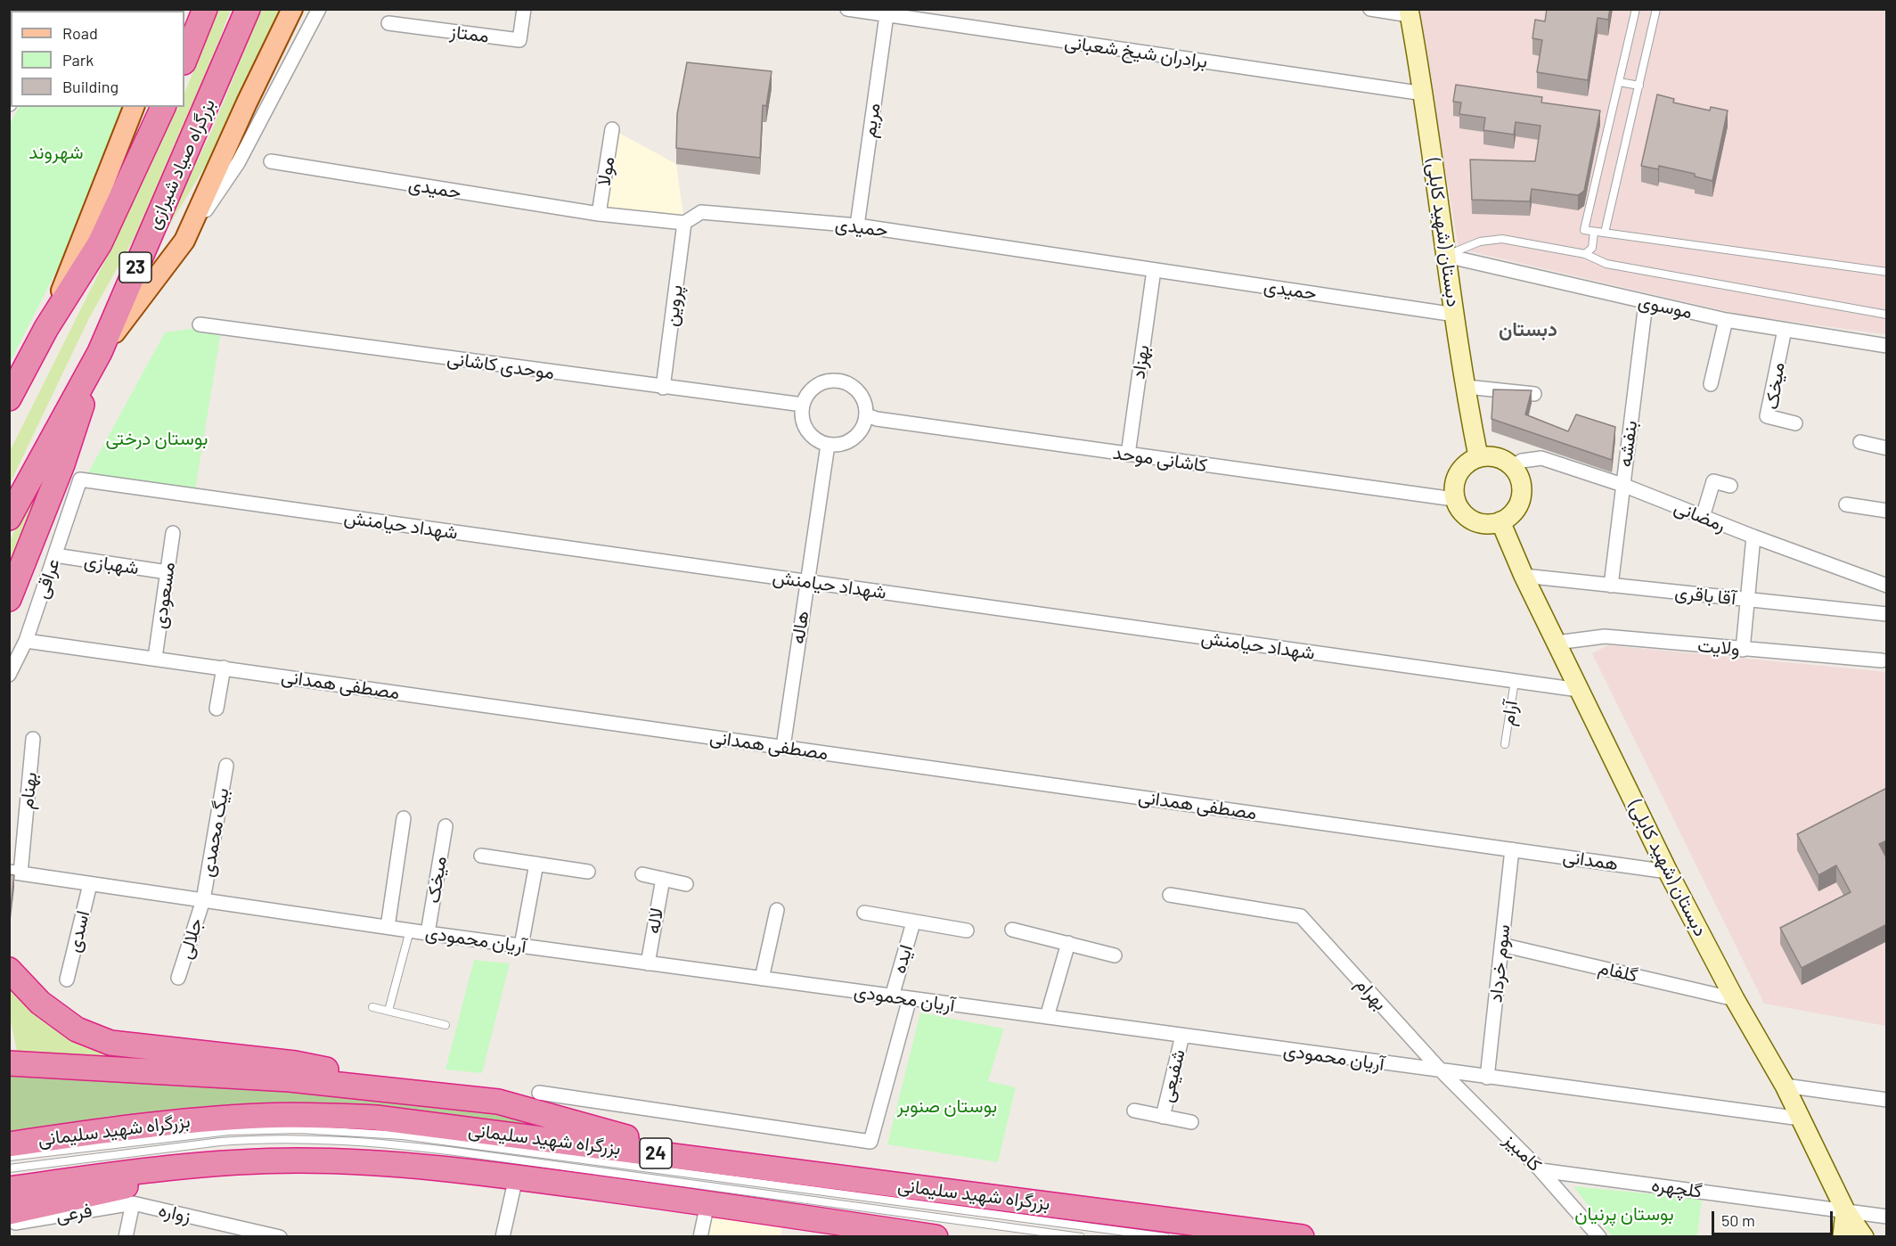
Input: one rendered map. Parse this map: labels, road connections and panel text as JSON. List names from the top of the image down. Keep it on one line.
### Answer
{"streets":{"highway":["بزرگراه صیاد شیرازی","23","بزرگراه شهید سلیمانی","24"],"main road":["دبستان (شهید کابلی)"],"street":["ممتاز","برادران شیخ شعبانی","مریم","مولا","حمیدی","پروین","موسوی","بهزاد","موحدی کاشانی","میخک","بنفشه","کاشانی موحد","رمضانی","شهداد حیامنش","شهبازی","عراقی","مسعودی","آقا باقری","هاله","ولایت","مصطفی همدانی","بهنام","بیگ محمدی","همدانی","لاله","اسدی","جلالی","آریان محمودی","ایده","سوم خرداد","گلفام","بهرام","شفیعی","کامبیز","گلچهره","فرعی","زواره"],"lane":["آرام"]},"crossings":[["برادران شیخ شعبانی","مریم"],["برادران شیخ شعبانی","دبستان (شهید کابلی)"],["مریم","حمیدی"],["مولا","حمیدی"],["حمیدی","دبستان (شهید کابلی)"],["حمیدی","پروین"],["حمیدی","بهزاد"],["دبستان (شهید کابلی)","موسوی"],["دبستان (شهید کابلی)","کاشانی موحد"],["دبستان (شهید کابلی)","رمضانی"],["دبستان (شهید کابلی)","شهداد حیامنش"],["دبستان (شهید کابلی)","آقا باقری"],["دبستان (شهید کابلی)","ولایت"],["دبستان (شهید کابلی)","همدانی"],["دبستان (شهید کابلی)","آریان محمودی"],["دبستان (شهید کابلی)","گلفام"],["دبستان (شهید کابلی)","گلچهره"],["پروین","موحدی کاشانی"],["موسوی","میخک"],["موسوی","بنفشه"],["بهزاد","کاشانی موحد"],["موحدی کاشانی","کاشانی موحد"],["موحدی کاشانی","هاله"],["میخک","آریان محمودی"],["بنفشه","رمضانی"],["بنفشه","آقا باقری"],["کاشانی موحد","رمضانی"],["کاشانی موحد","هاله"],["شهداد حیامنش","عراقی"],["شهداد حیامنش","هاله"],["شهداد حیامنش","آرام"],["شهبازی","عراقی"],["شهبازی","مسعودی"],["عراقی","مصطفی همدانی"],["مسعودی","مصطفی همدانی"],["هاله","مصطفی همدانی"],["مصطفی همدانی","همدانی"],["مصطفی همدانی","سوم خرداد"],["بهنام","آریان محمودی"],["بیگ محمدی","جلالی"],["بیگ محمدی","آریان محمودی"],["همدانی","سوم خرداد"],["لاله","آریان محمودی"],["اسدی","آریان محمودی"],["جلالی","آریان محمودی"],["آریان محمودی","ایده"],["آریان محمودی","سوم خرداد"],["آریان محمودی","بهرام"],["آریان محمودی","شفیعی"],["آریان محمودی","کامبیز"],["سوم خرداد","گلفام"],["بهرام","کامبیز"],["کامبیز","گلچهره"],["فرعی","زواره"]],"districts":["دبستان"],"parks":["شهروند","بوستان درختی","بوستان صنوبر","بوستان پرنیان"],"legend":["Road","Park","Building"],"scale_bar":"50 m"}
